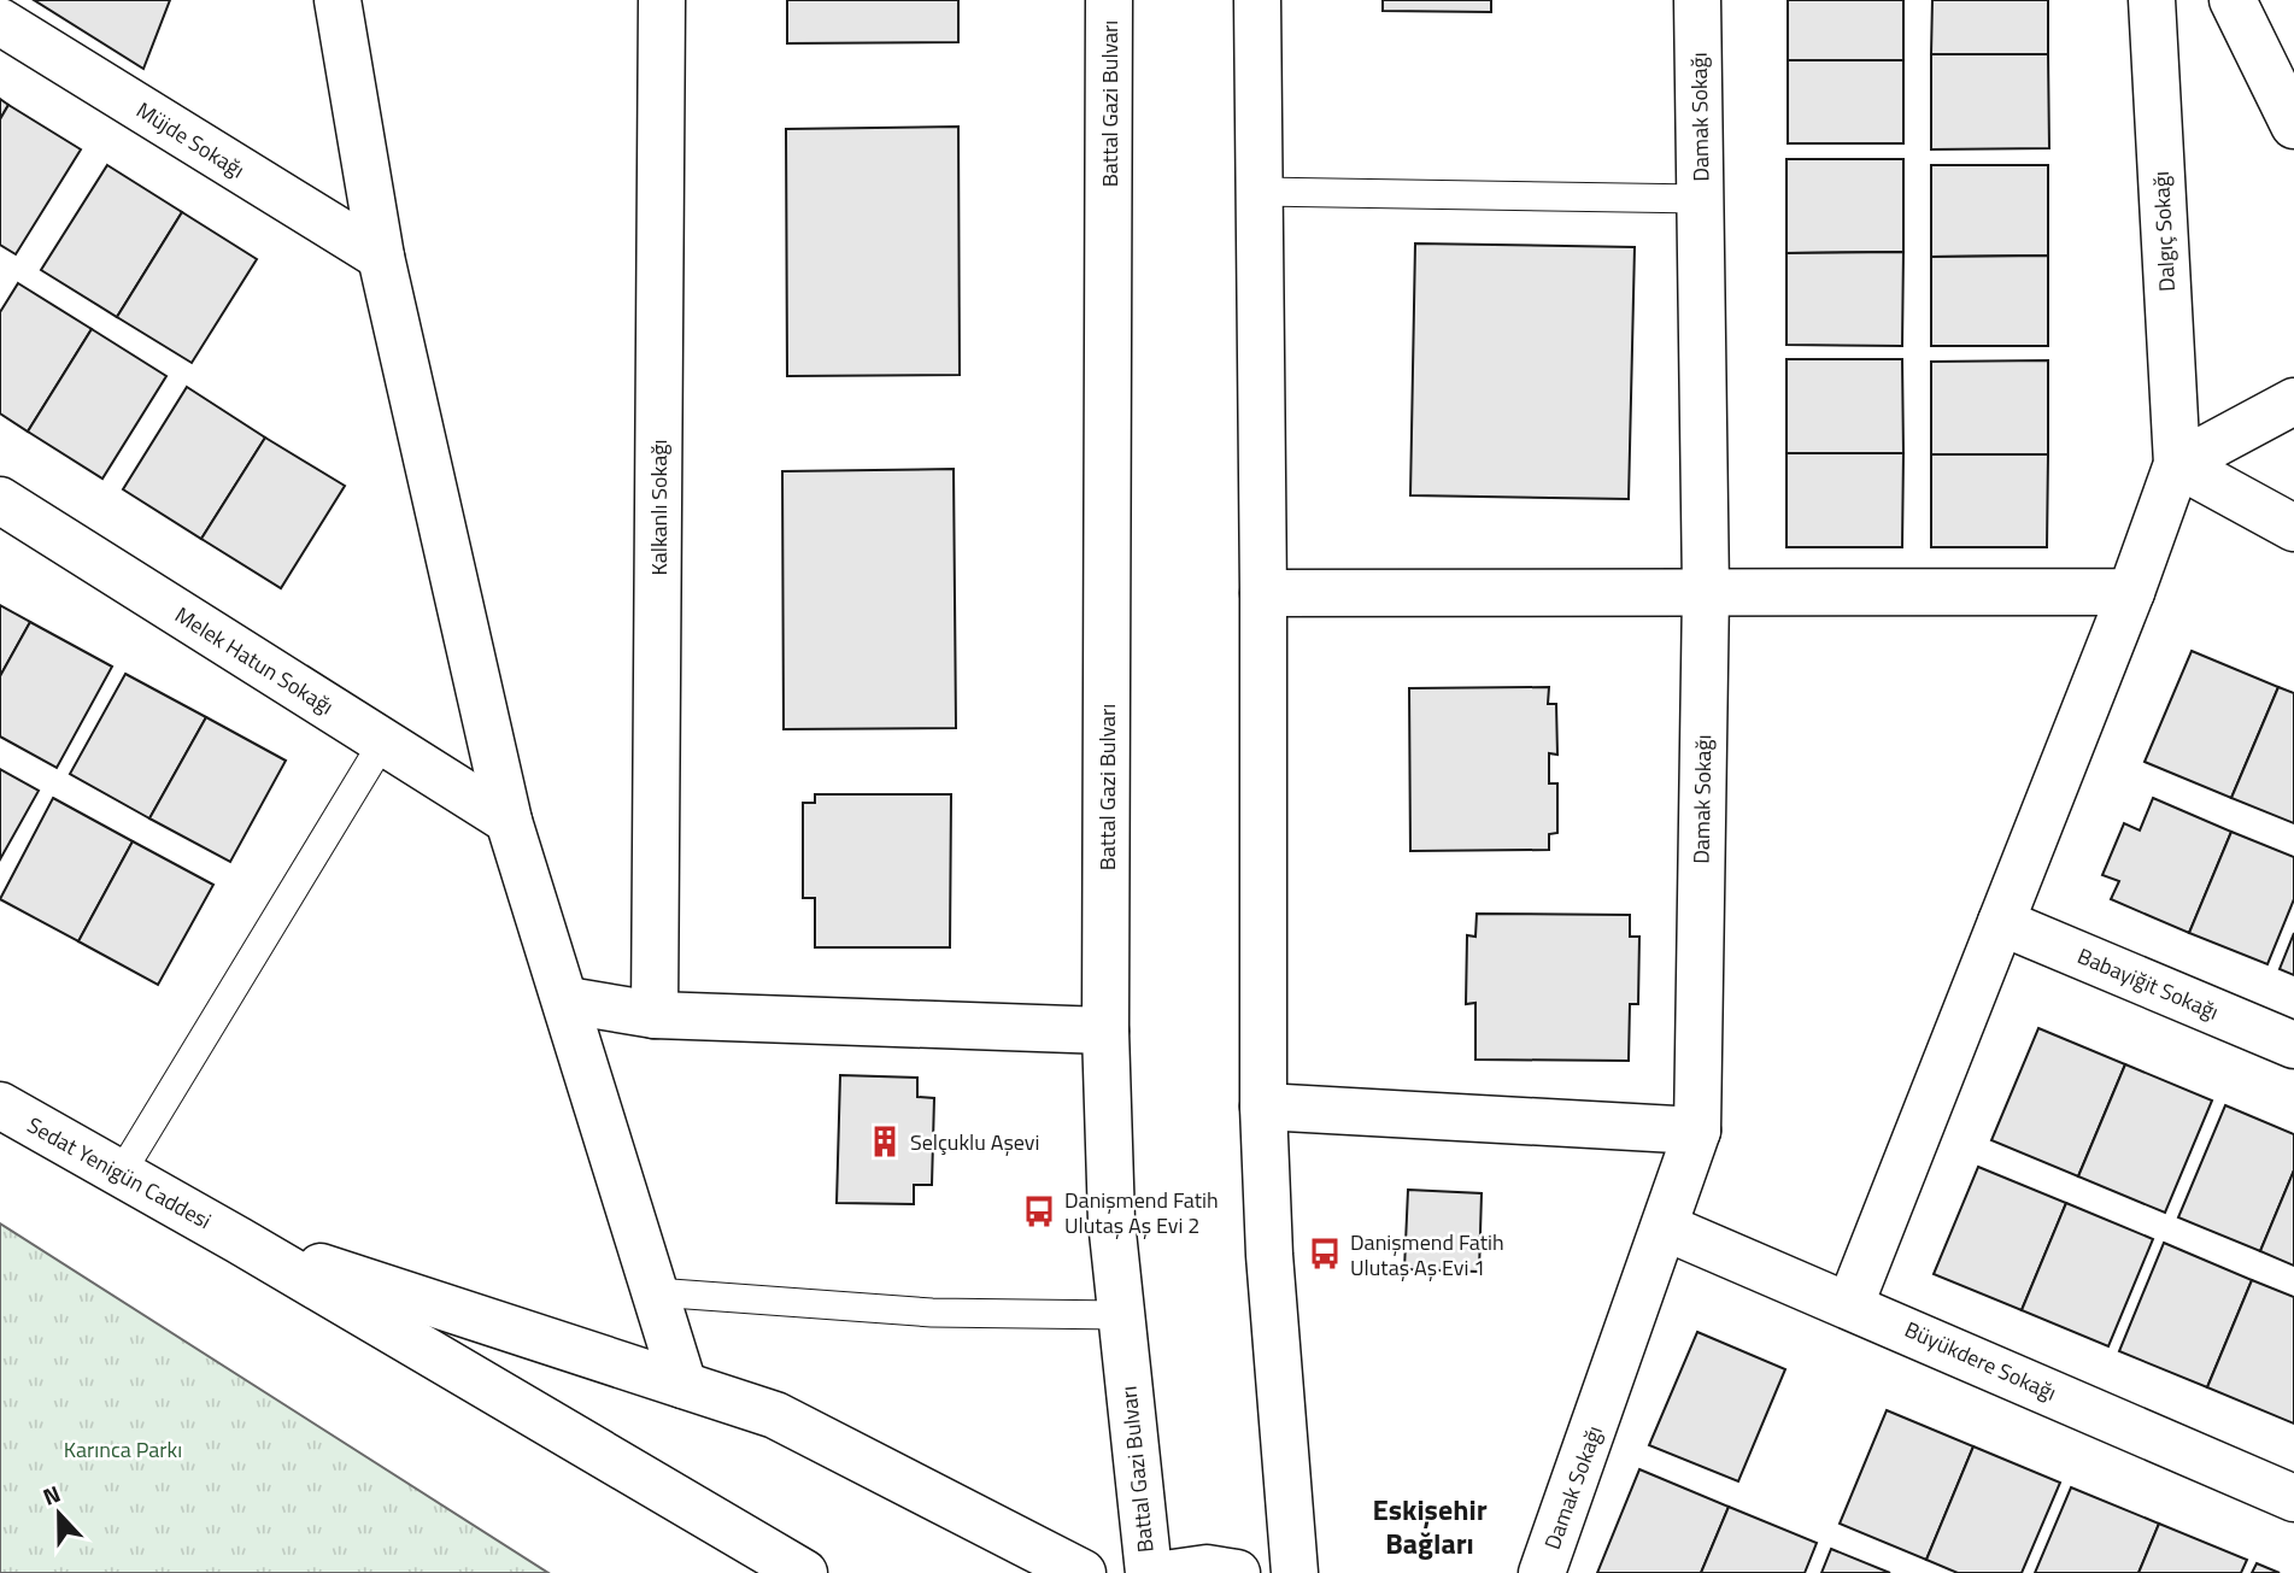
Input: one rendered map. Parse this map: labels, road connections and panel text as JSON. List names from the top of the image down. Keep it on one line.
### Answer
{"streets":{"street":["Battal Gazi Bulvarı","Damak Sokağı","Müjde Sokağı","Dalgıç Sokağı","Kalkanlı Sokağı","Melek Hatun Sokağı","Babayiğit Sokağı","Sedat Yenigün Caddesi","Büyükdere Sokağı"]},"crossings":[["Damak Sokağı","Büyükdere Sokağı"]],"districts":["Eskişehir Bağları"],"parks":["Karınca Parkı"],"places":{"building":["Selçuklu Aşevi"],"bus stop":["Danişmend Fatih Ulutaş Aş Evi 2","Danişmend Fatih Ulutaş Aş Evi 1"]},"north":"top"}
